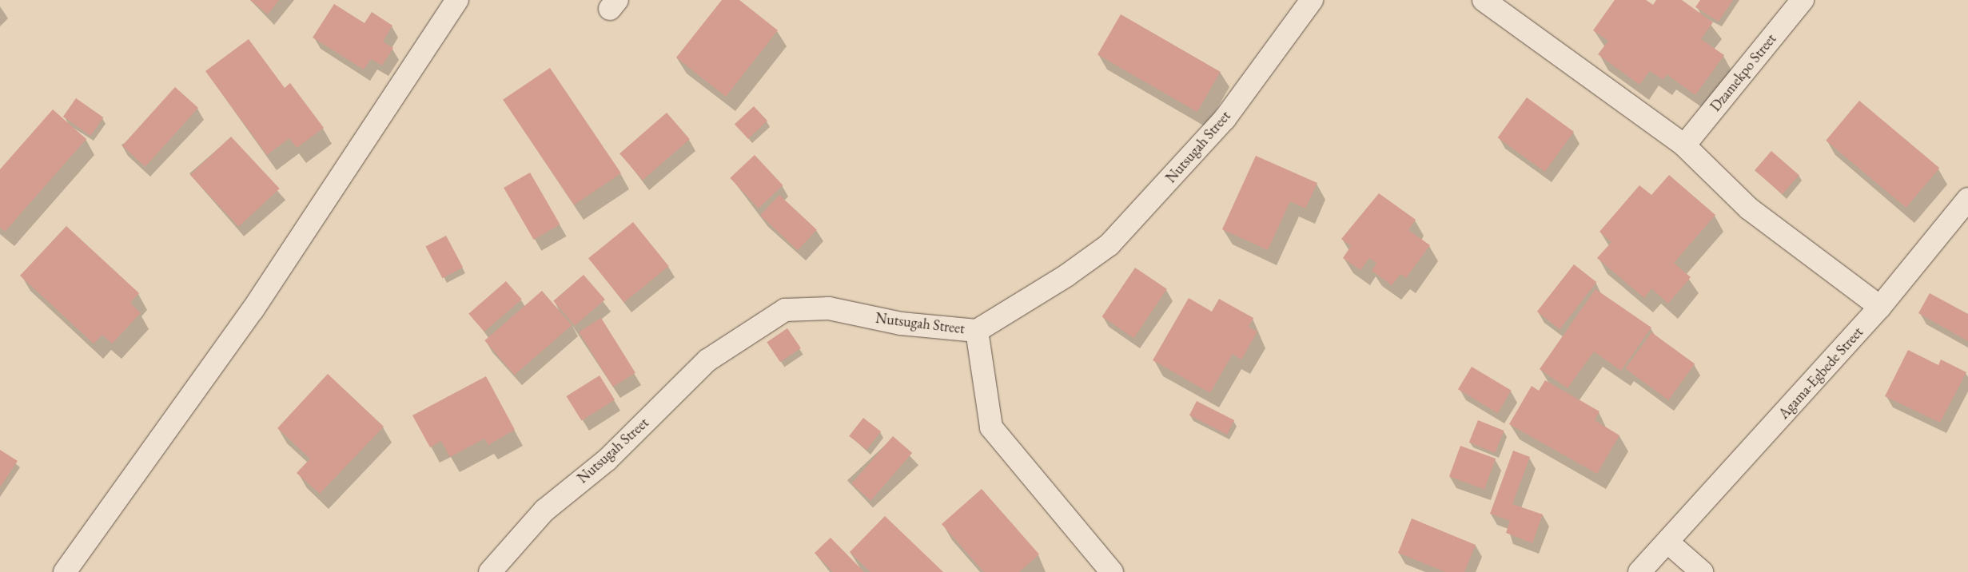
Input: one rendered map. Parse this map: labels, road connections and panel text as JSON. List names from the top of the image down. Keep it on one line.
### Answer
{"streets":{"street":["Dzamekpo Street","Nutsugah Street","Agama-Egbede Street"]}}
